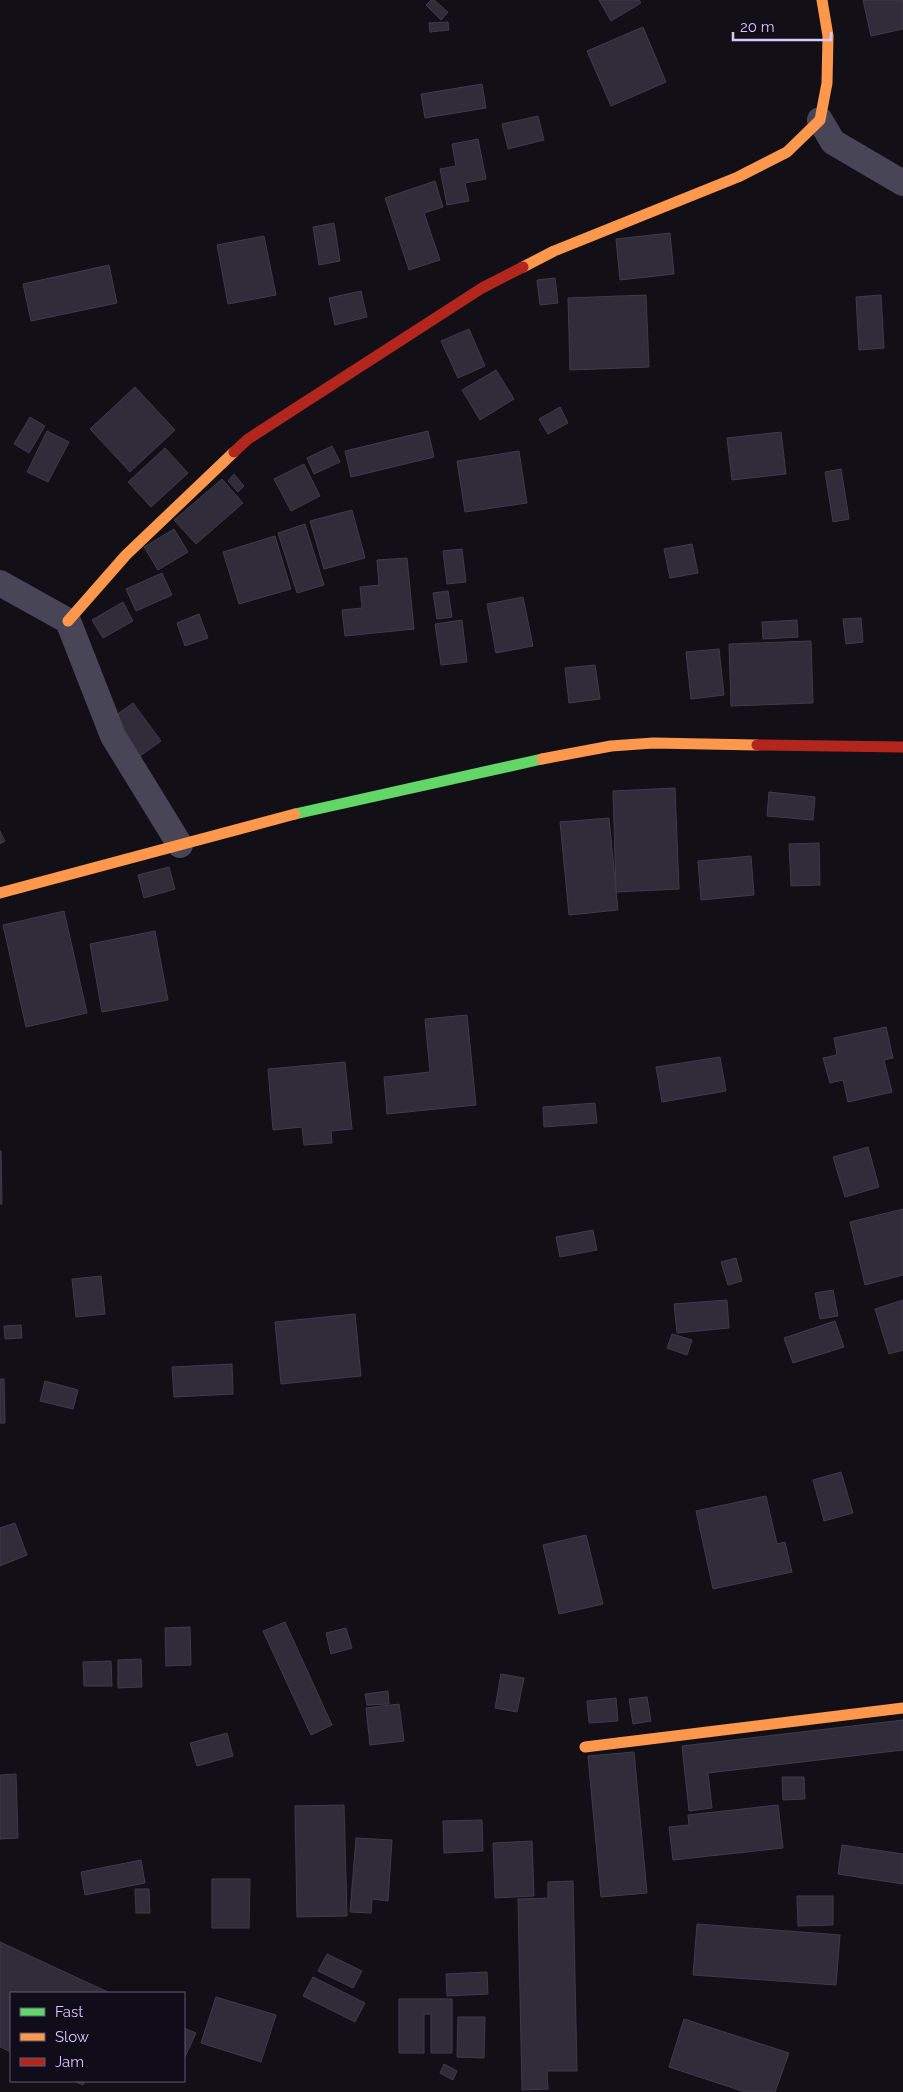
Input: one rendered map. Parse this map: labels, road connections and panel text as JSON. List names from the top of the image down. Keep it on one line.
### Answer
{"legend":["Fast","Slow","Jam"],"scale_bar":"20 m"}
